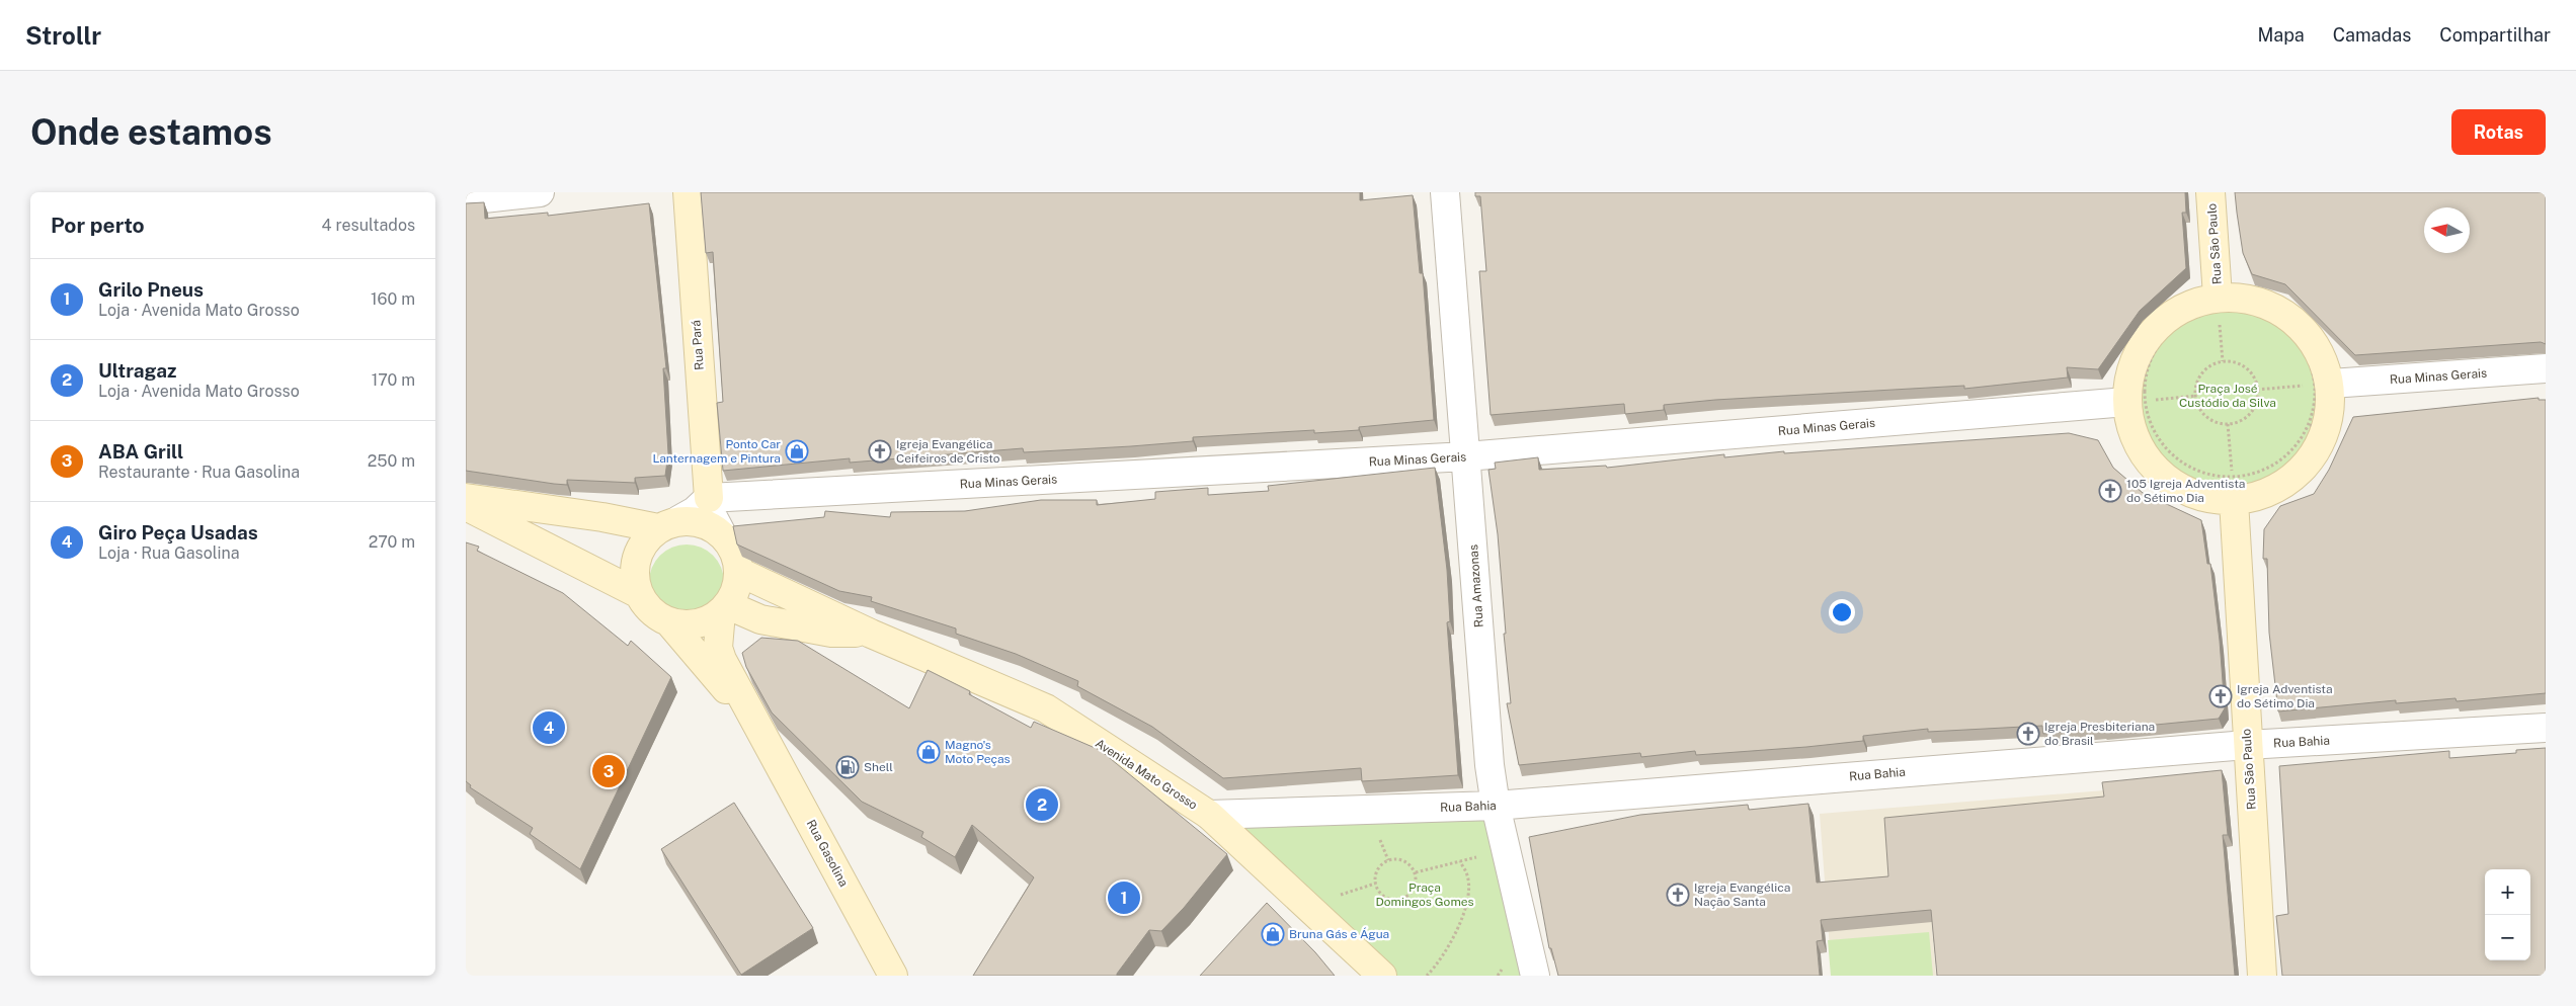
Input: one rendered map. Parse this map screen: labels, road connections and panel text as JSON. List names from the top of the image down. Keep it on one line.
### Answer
{"streets":{"street":["Rua São Paulo","Rua Pará","Rua Minas Gerais","Rua Amazonas","Rua Bahia","Avenida Mato Grosso","Rua Gasolina"]},"crossings":[["Rua São Paulo","Rua Bahia"],["Rua Pará","Rua Minas Gerais"],["Rua Pará","Avenida Mato Grosso"],["Rua Minas Gerais","Rua Amazonas"],["Rua Amazonas","Rua Bahia"],["Rua Bahia","Avenida Mato Grosso"]],"parks":["Praça José Custódio da Silva","Praça Domingos Gomes"],"places":{"shop":["Ponto Car Lanternagem e Pintura","Magno's Moto Peças","Bruna Gás e Água"],"church":["Igreja Evangélica Ceifeiros de Cristo","105 Igreja Adventista do Sétimo Dia","Igreja Adventista do Sétimo Dia","Igreja Presbiteriana do Brasil","Igreja Evangélica Nação Santa"],"fuel station":["Shell"]},"north":"left","page":{"header":"Strollr","nav":["Mapa","Camadas","Compartilhar"],"buttons":"Rotas","title":"Onde estamos","heading":["Por perto","4 resultados"],"list":[{"mark":"1","name":"Grilo Pneus","note":"Loja · Avenida Mato Grosso","value":"160 m"},{"mark":"2","name":"Ultragaz","note":"Loja · Avenida Mato Grosso","value":"170 m"},{"mark":"3","name":"ABA Grill","note":"Restaurante · Rua Gasolina","value":"250 m"},{"mark":"4","name":"Giro Peça Usadas","note":"Loja · Rua Gasolina","value":"270 m"}],"pins":["4","3","2","1"],"map_buttons":["+","−"]}}
